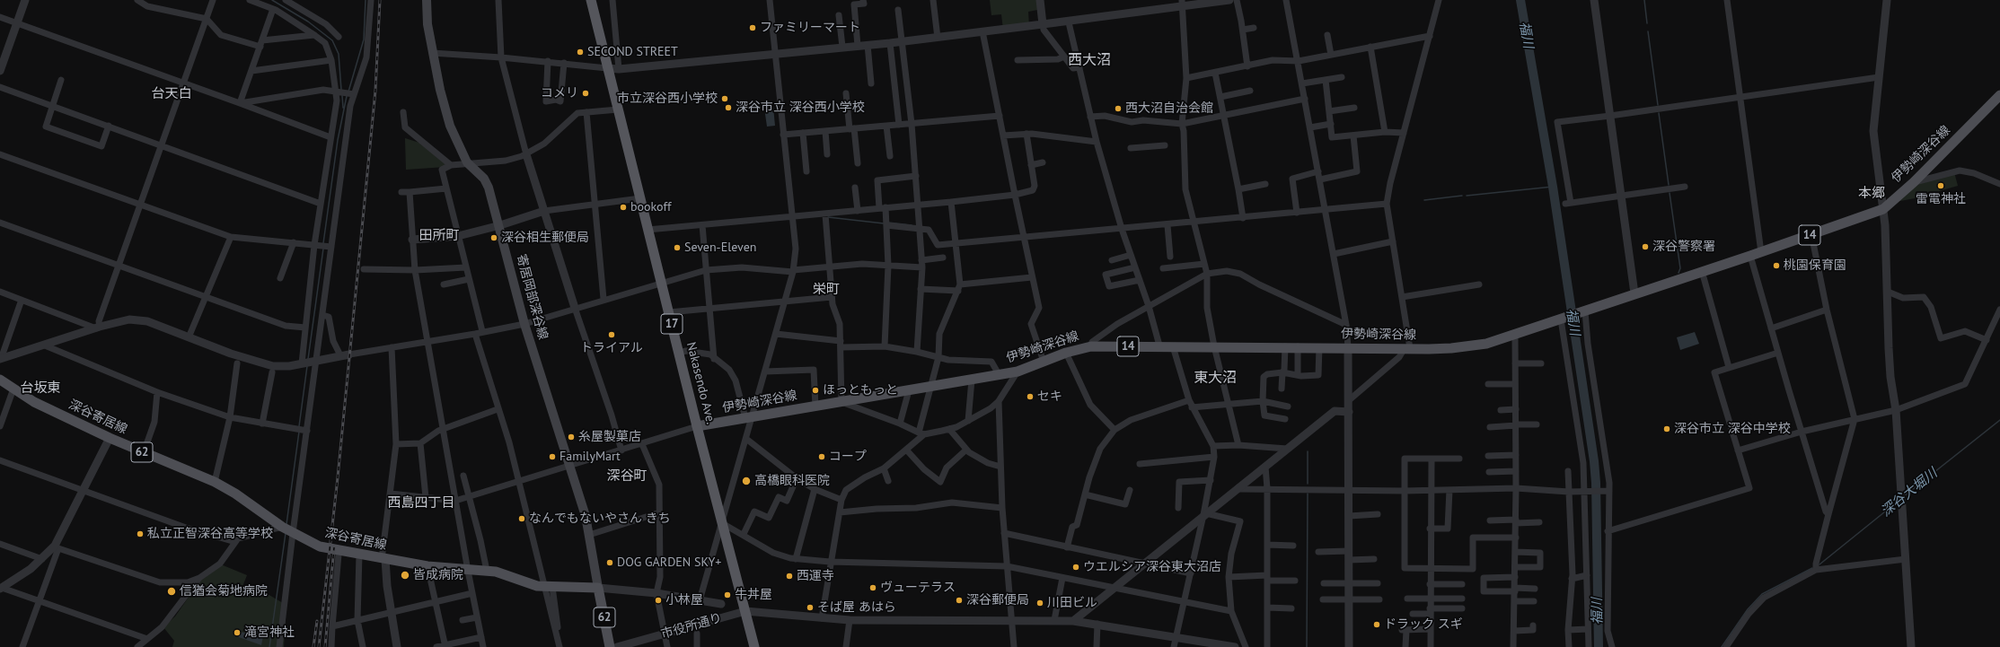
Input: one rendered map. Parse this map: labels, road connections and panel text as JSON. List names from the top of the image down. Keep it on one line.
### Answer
{"streets":{"highway":["17","Nakasendo Ave."],"main road":["伊勢崎深谷線","14","寄居岡部深谷線","深谷寄居線","62"],"street":["市役所通り"]},"crossings":[["伊勢崎深谷線","Nakasendo Ave."],["寄居岡部深谷線","深谷寄居線"],["寄居岡部深谷線","62"],["Nakasendo Ave.","市役所通り"],["深谷寄居線","62"]],"districts":["西大沼","台天白","本郷","田所町","栄町","東大沼","台坂東","深谷町","西島四丁目"],"water":["福川","深谷大堀川"],"places":["ファミリーマート","SECOND STREET","コメリ","市立深谷西小学校","深谷市立 深谷西小学校","西大沼自治会館","雷電神社","bookoff","深谷相生郵便局","深谷警察署","Seven-Eleven","桃園保育園","トライアル","ほっともっと","セキ","深谷市立 深谷中学校","糸屋製菓店","FamilyMart","コープ","高橋眼科医院","なんでもないやさん きち","私立正智深谷高等学校","DOG GARDEN SKY+","ウエルシア深谷東大沼店","皆成病院","西運寺","ヴューテラス","信猶会菊地病院","牛丼屋","小林屋","深谷郵便局","川田ビル","そば屋 あはら","ドラック スギ","滝宮神社"]}
